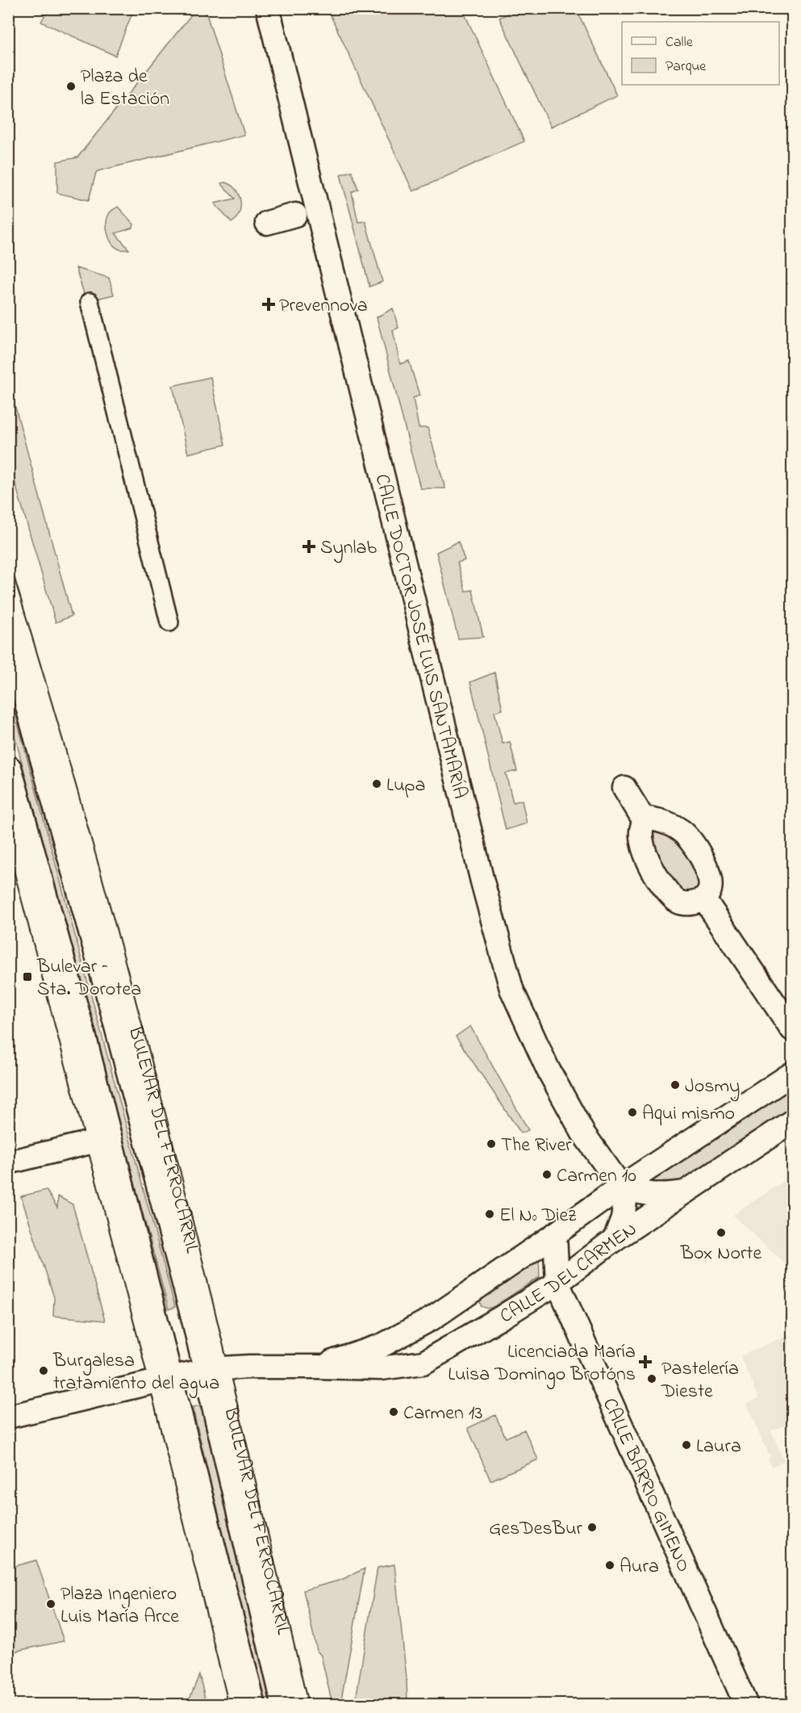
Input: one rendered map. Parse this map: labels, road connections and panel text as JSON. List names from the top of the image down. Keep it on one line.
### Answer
{"streets":{"main road":["BULEVAR DEL FERROCARRIL"],"street":["CALLE DOCTOR JOSÉ LUIS SANTAMARÍA","CALLE DEL CARMEN","CALLE BARRIO GIMENO"]},"crossings":[["CALLE DOCTOR JOSÉ LUIS SANTAMARÍA","CALLE DEL CARMEN"],["BULEVAR DEL FERROCARRIL","CALLE DEL CARMEN"],["CALLE DEL CARMEN","CALLE BARRIO GIMENO"]],"places":{"other":["Plaza de la Estación","Lupa","Josmy","Aqui mismo","The River","Carmen 10","El Nº Diez","Box Norte","Burgalesa tratamiento del agua","Pastelería Dieste","Carmen 13","Laura","GesDesBur","Aura","Plaza Ingeniero Luis María Arce"],"health":["Prevennova","Synlab","Licenciada María Luisa Domingo Brotóns"],"transit":["Bulevar – Sta. Dorotea"]},"legend":["Calle","Parque"]}
